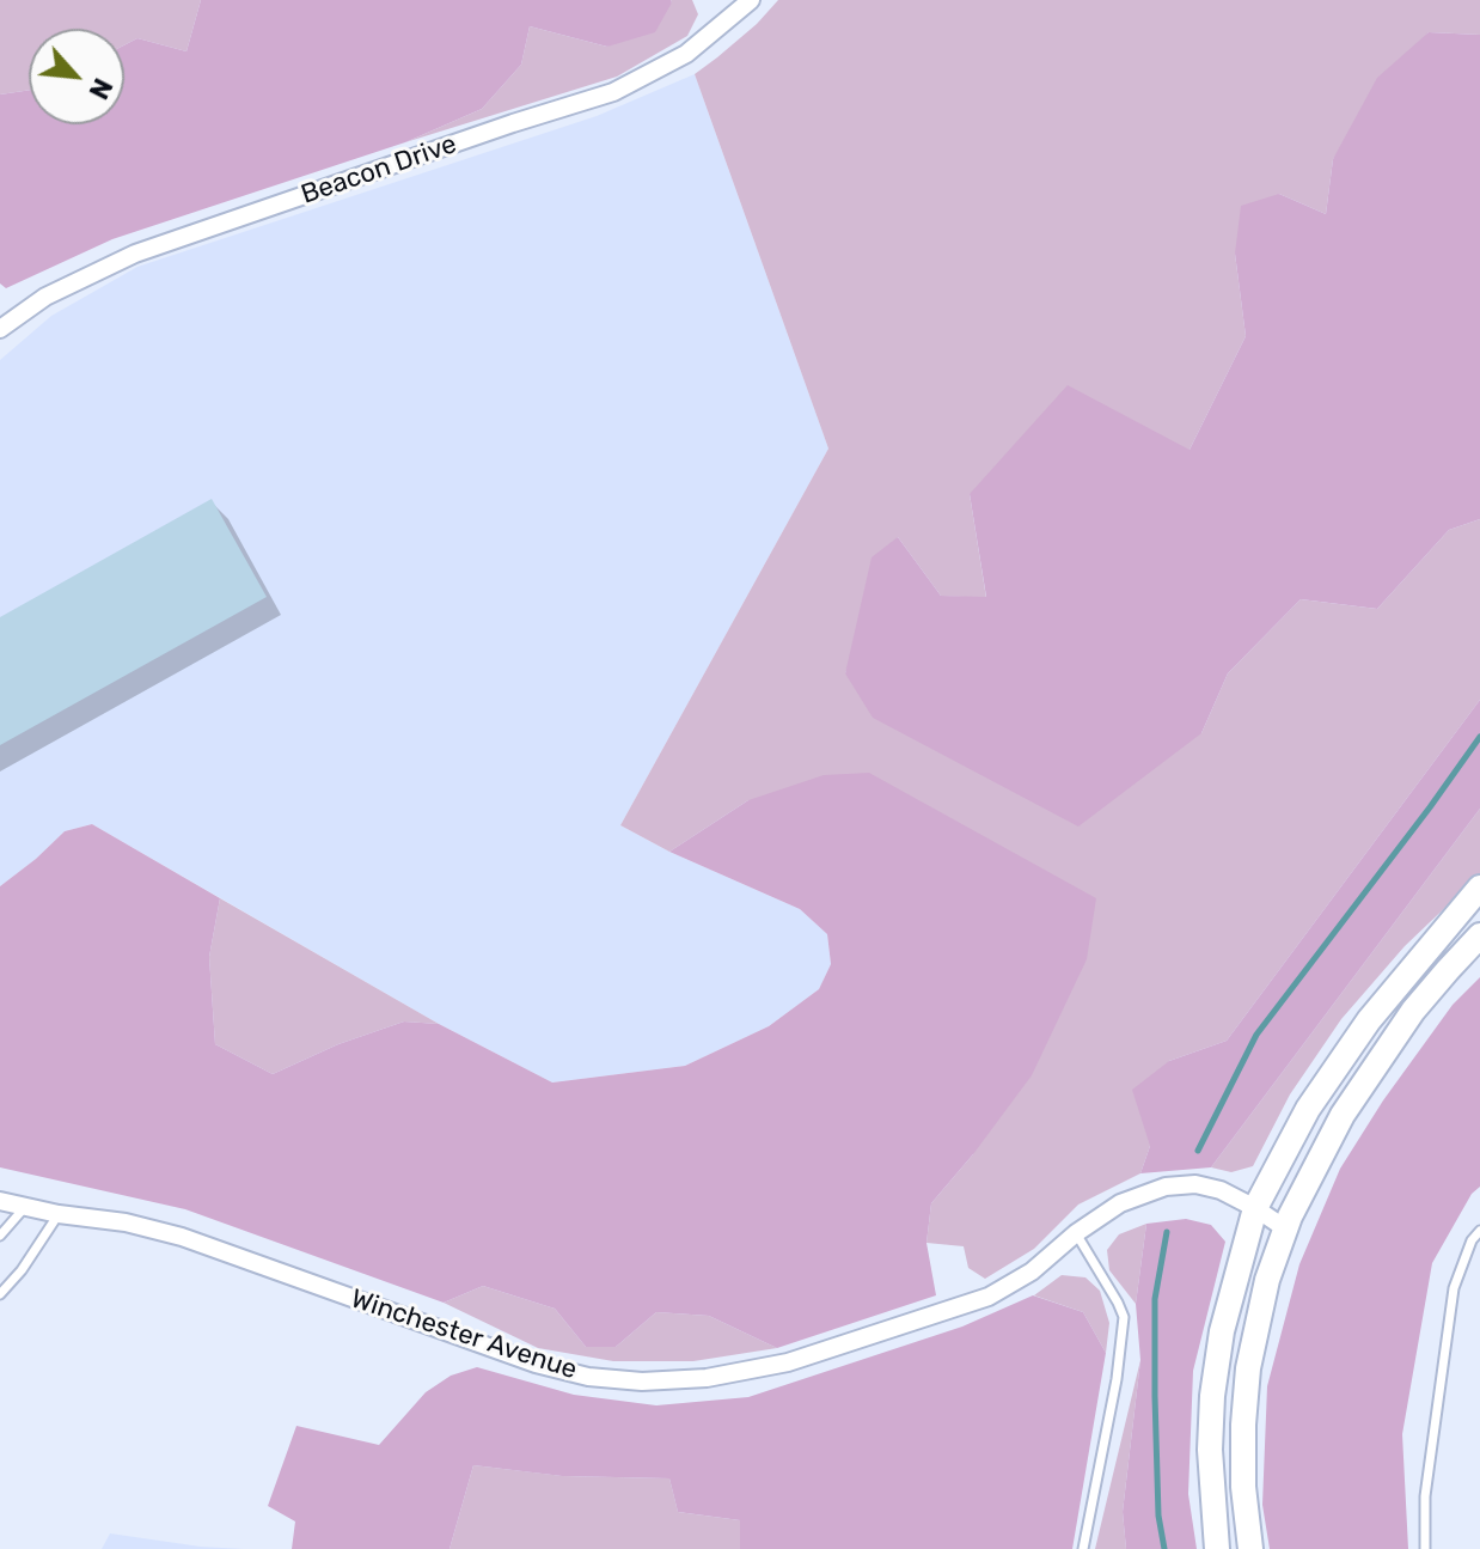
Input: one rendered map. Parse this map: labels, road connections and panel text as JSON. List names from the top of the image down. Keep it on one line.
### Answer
{"streets":{"street":["Beacon Drive","Winchester Avenue"]},"north":"bottom right"}
